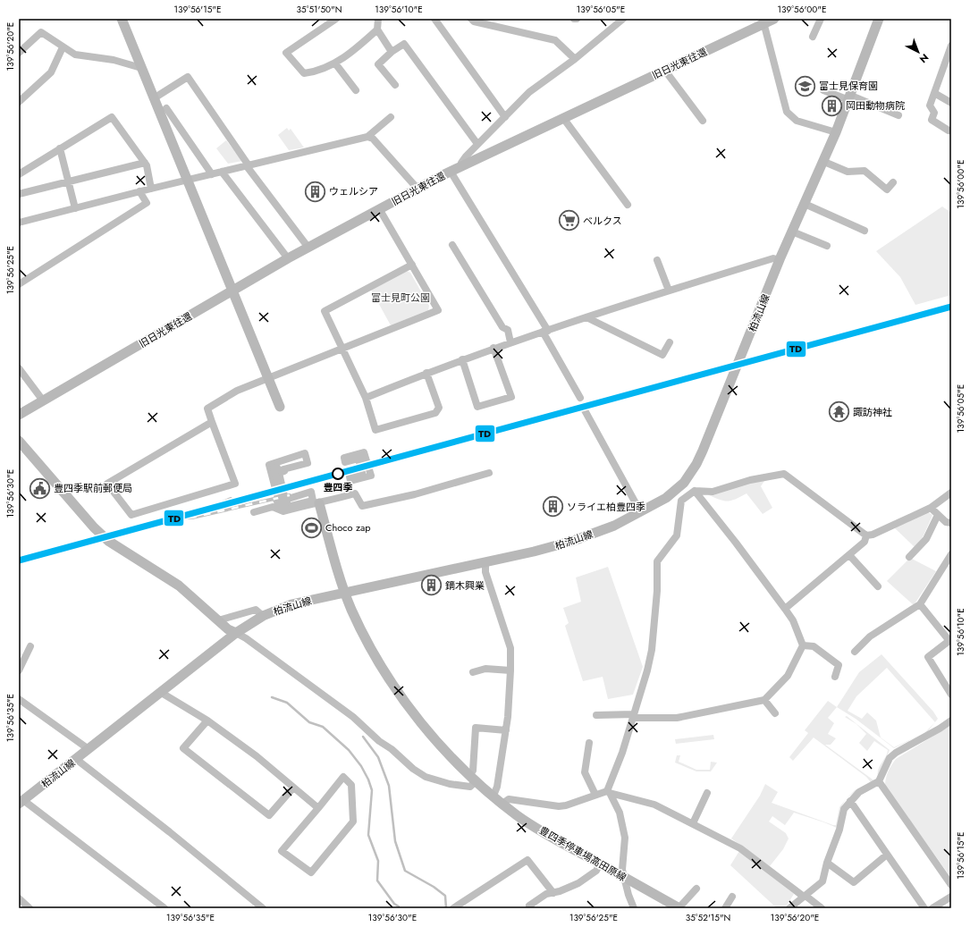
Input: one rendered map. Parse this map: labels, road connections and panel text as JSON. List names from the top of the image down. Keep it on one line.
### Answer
{"streets":{"main road":["旧日光東往還","柏流山線","豊四季停車場高田原線"]},"crossings":[["柏流山線","豊四季停車場高田原線"]],"parks":["富士見町公園"],"places":{"school or university":["富士見保育園"],"building":["岡田動物病院","ウェルシア","ソライエ柏豊四季","鏑木興業"],"supermarket":["ベルクス"],"temple":["諏訪神社"],"other":["豊四季"],"public building":["豊四季駅前郵便局"],"sports":["Choco zap"]},"lines":["transit line TD"],"north":"bottom right","coordinates":["139°56'15\"E","35°51'50\"N","139°56'10\"E","139°56'05\"E","139°56'00\"E","139°56'20\"E","139°56'25\"E","139°56'30\"E","139°56'35\"E","35°52'15\"N"]}
